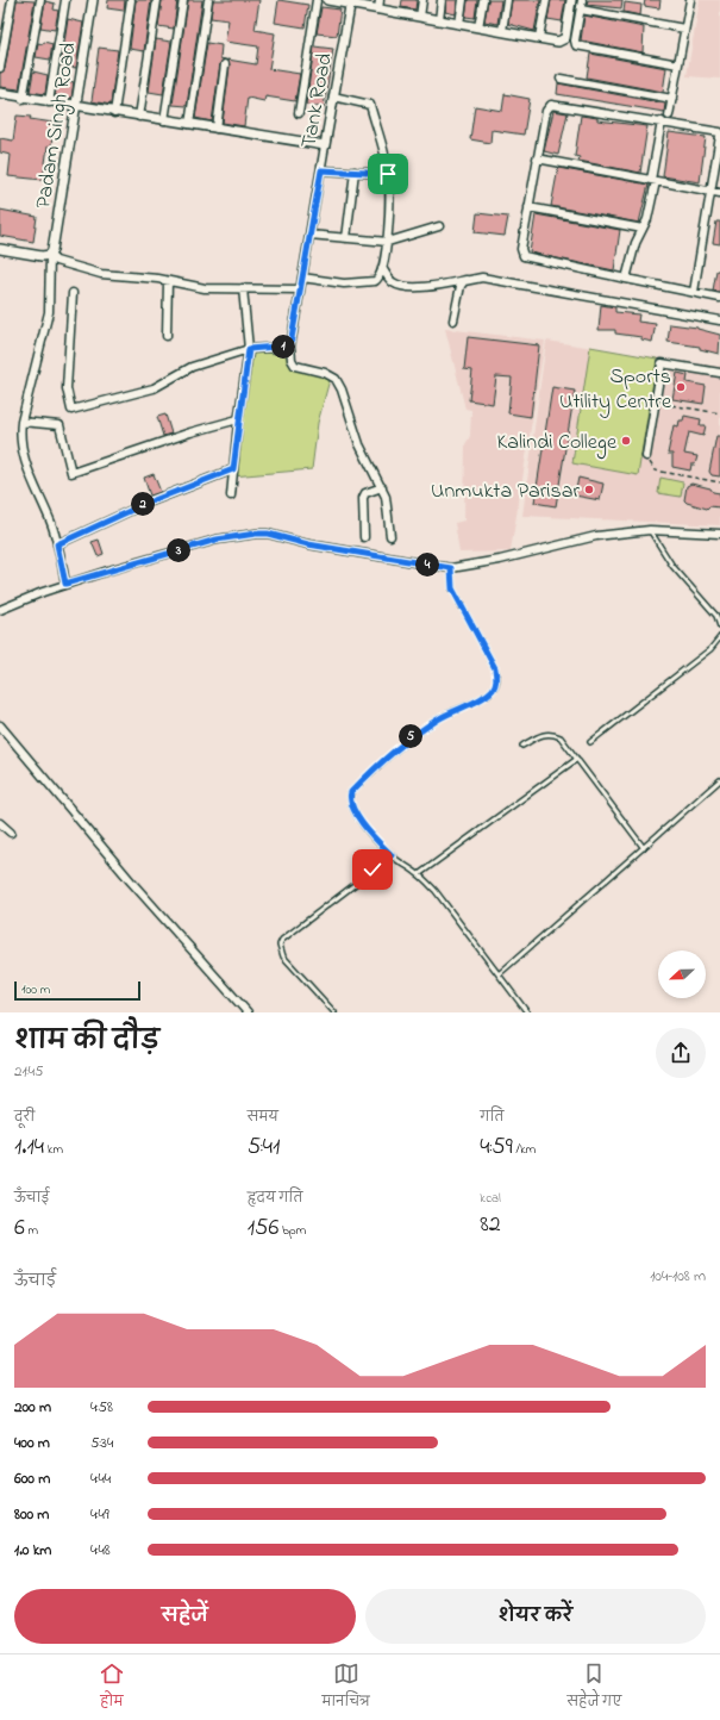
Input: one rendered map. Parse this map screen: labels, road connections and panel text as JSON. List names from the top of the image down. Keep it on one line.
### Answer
{"streets":{"street":["Tank Road","Padam Singh Road"]},"places":["Sports Utility Centre","Kalindi College","Unmukta Parisar"],"scale_bar":"100 m","north":"left","page":{"pins":["1","2","3","4","5"],"scale":"100 m","heading":["शाम की दौड़","21:45"],"stats":[["दूरी","1.14 km"],["समय","5:41"],["गति","4:59 /km"],["ऊँचाई","6 m"],["हृदय गति","156 bpm"],["kcal","82"]],"chart":["ऊँचाई","104–108 m"],"list":[{"name":"200 m","note":"4:58"},{"name":"400 m","note":"5:34"},{"name":"600 m","note":"4:44"},{"name":"800 m","note":"4:49"},{"name":"1.0 km","note":"4:48"}],"buttons":["सहेजें","शेयर करें"],"tabs":["होम","मानचित्र","सहेजे गए"]}}
